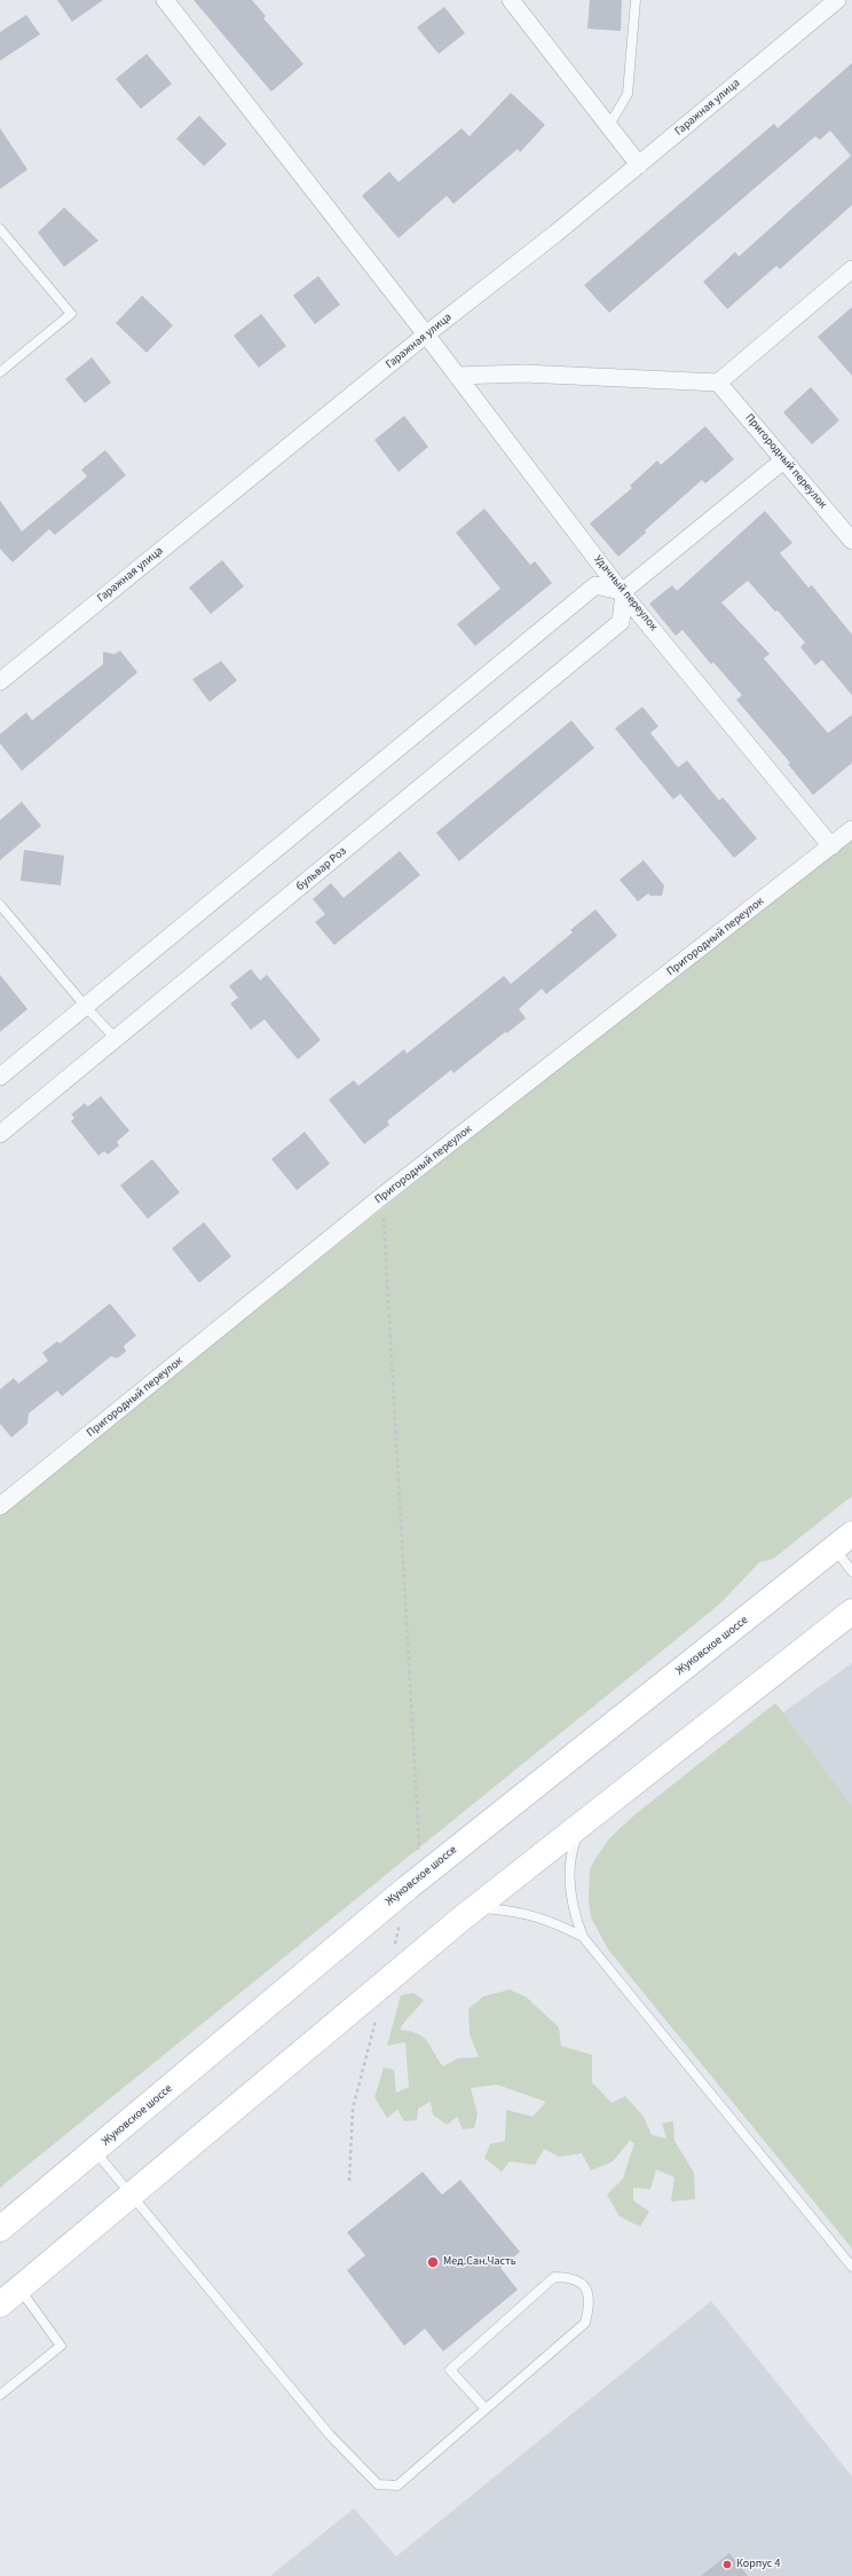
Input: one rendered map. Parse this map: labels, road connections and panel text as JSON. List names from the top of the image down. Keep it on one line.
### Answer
{"streets":{"main road":["Жуковское шоссе"],"street":["Гаражная улица","Пригородный переулок","Удачный переулок","бульвар Роз"]},"crossings":[["Гаражная улица","Удачный переулок"],["Пригородный переулок","Удачный переулок"],["Удачный переулок","бульвар Роз"]],"places":["Мед.Сан.Часть","Корпус 4"]}
